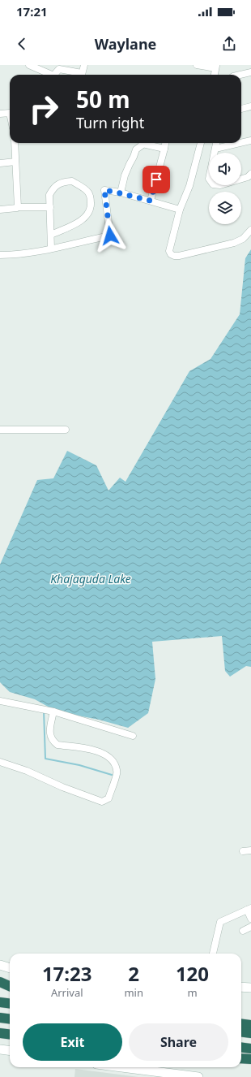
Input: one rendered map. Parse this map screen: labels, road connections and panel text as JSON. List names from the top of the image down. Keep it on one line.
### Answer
{"water":["Khajaguda Lake"],"page":{"status":"17:21","header":"Waylane","turn":["50 m","Turn right"],"eta":["17:23","Arrival","2","min","120","m"],"buttons":["Exit","Share"]}}
